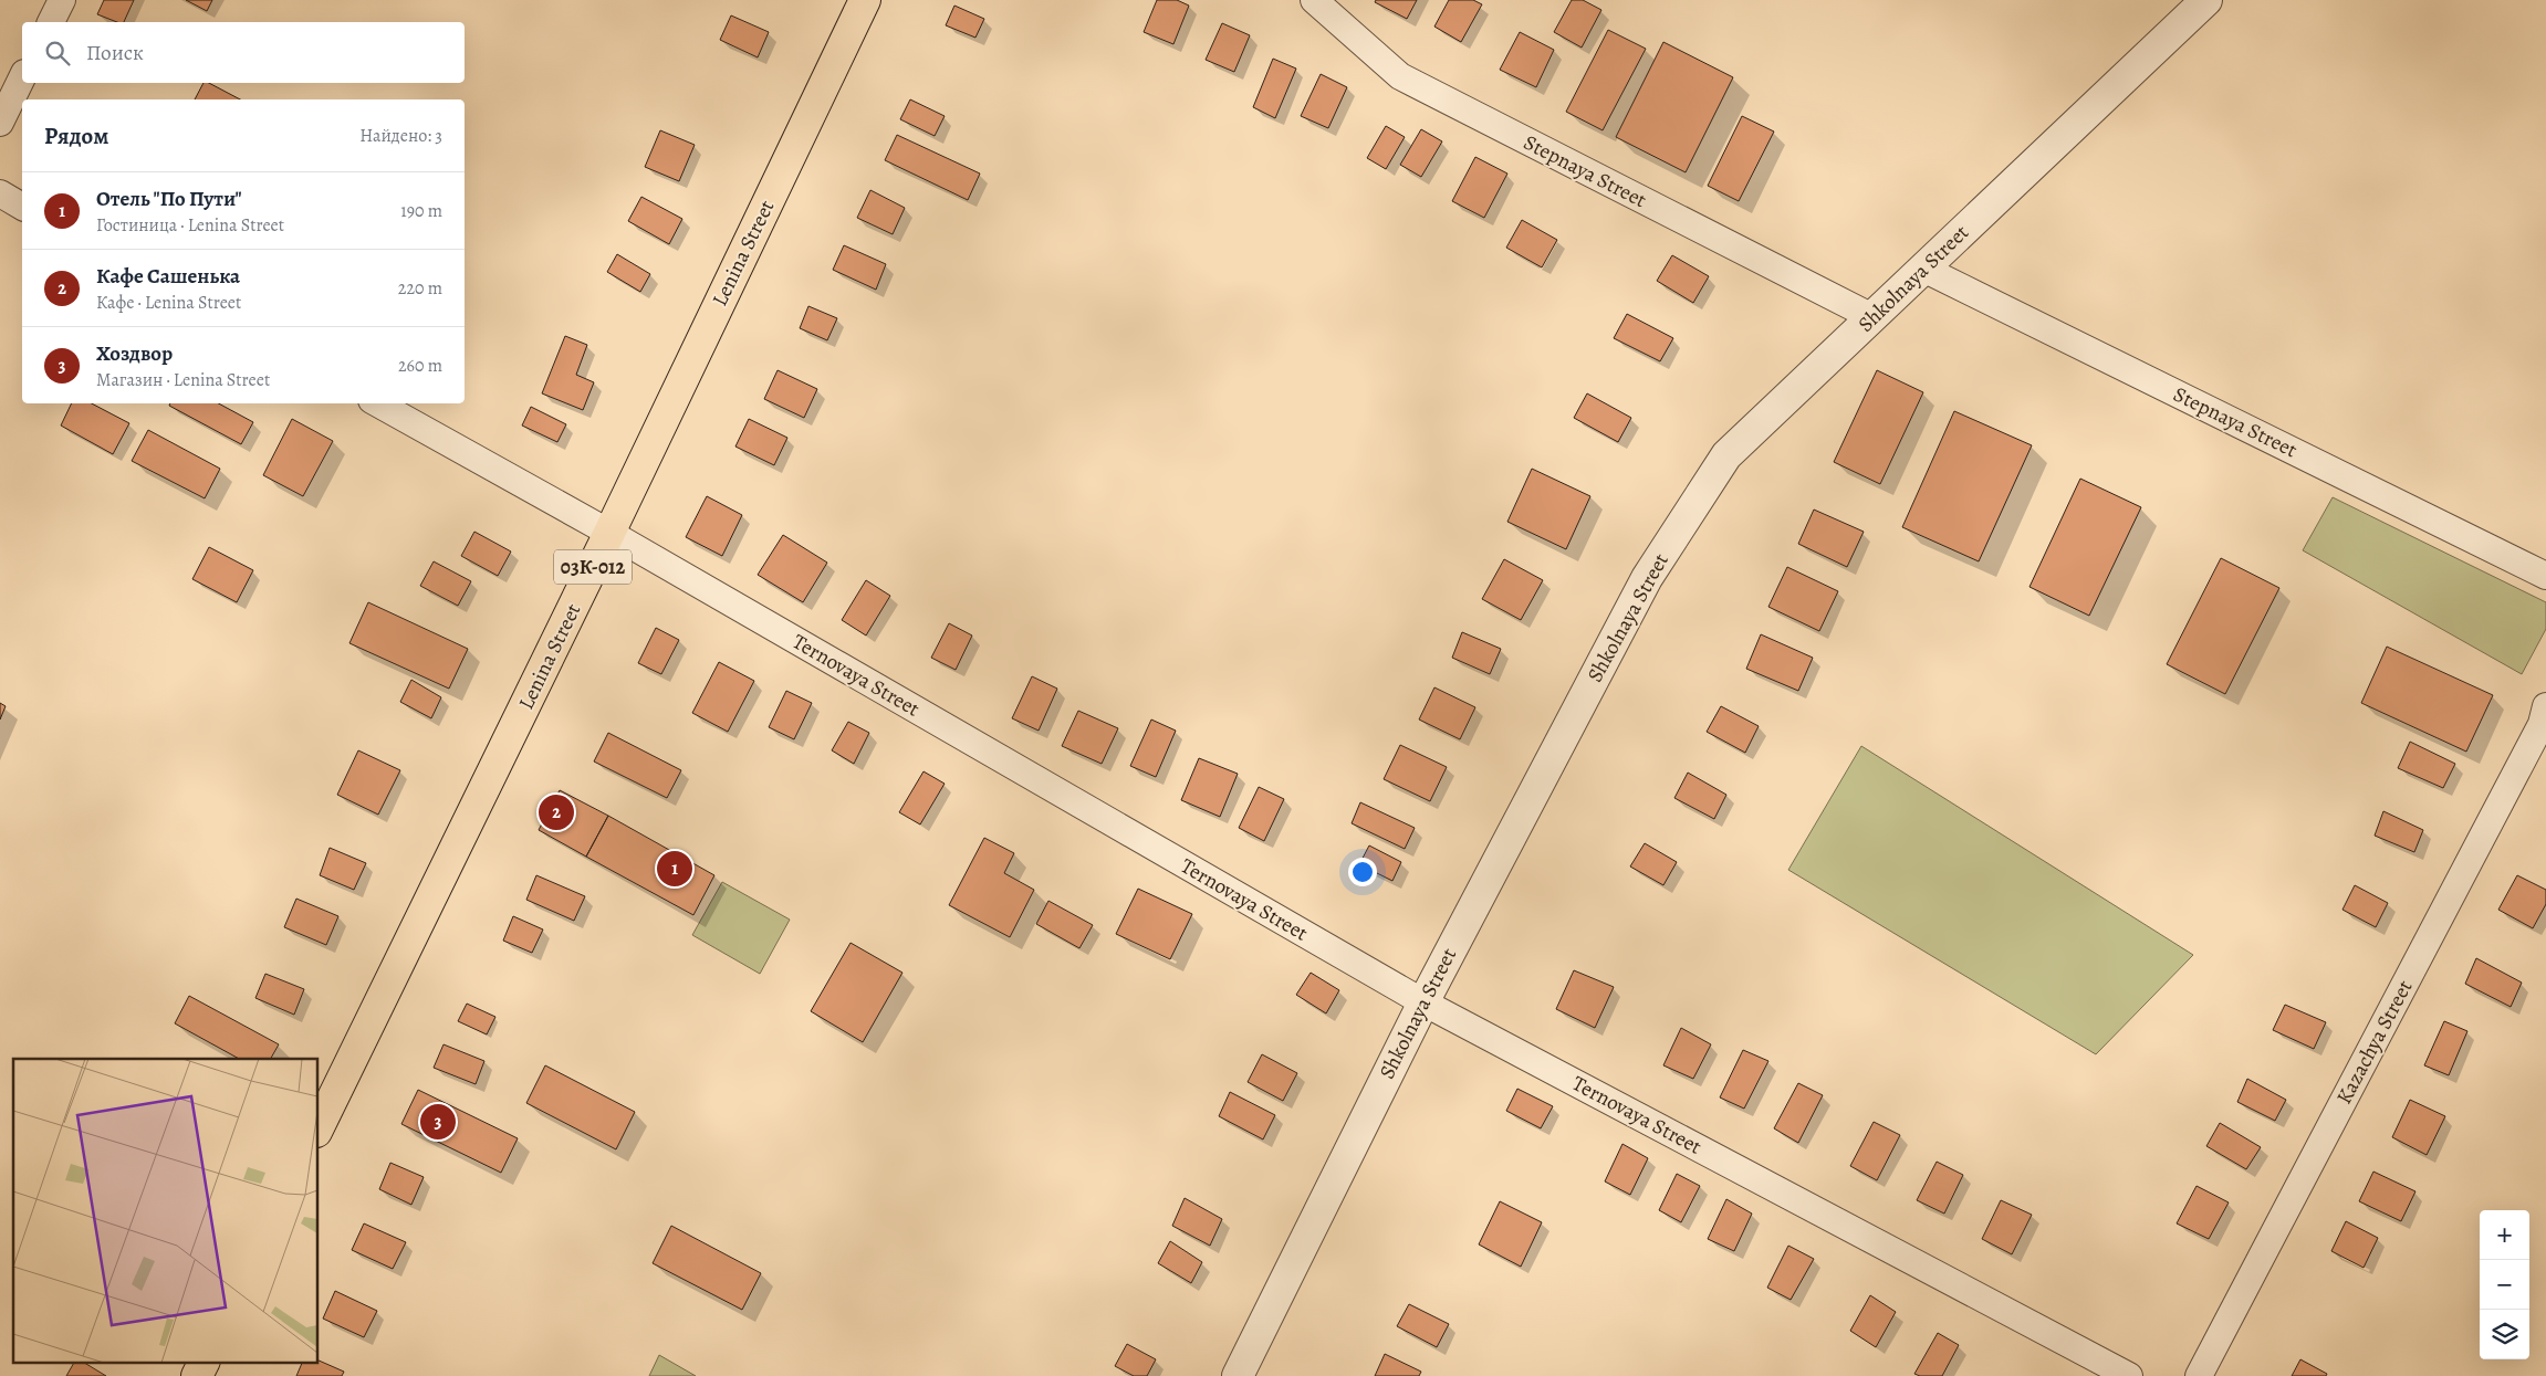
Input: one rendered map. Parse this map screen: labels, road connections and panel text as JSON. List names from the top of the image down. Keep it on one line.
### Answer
{"streets":{"main road":["Lenina Street","03К-012"],"street":["Stepnaya Street","Shkolnaya Street","Ternovaya Street","Kazachya Street"]},"crossings":[["Stepnaya Street","Shkolnaya Street"],["Lenina Street","Ternovaya Street"],["Shkolnaya Street","Ternovaya Street"]],"page":{"search":"Поиск","heading":["Рядом","Найдено: 3"],"list":[{"mark":"1","name":"Отель \"По Пути\"","note":"Гостиница · Lenina Street","value":"190 m"},{"mark":"2","name":"Кафе Сашенька","note":"Кафе · Lenina Street","value":"220 m"},{"mark":"3","name":"Хоздвор","note":"Магазин · Lenina Street","value":"260 m"}],"pins":["2","1","3"],"map_buttons":["+","−"]}}
